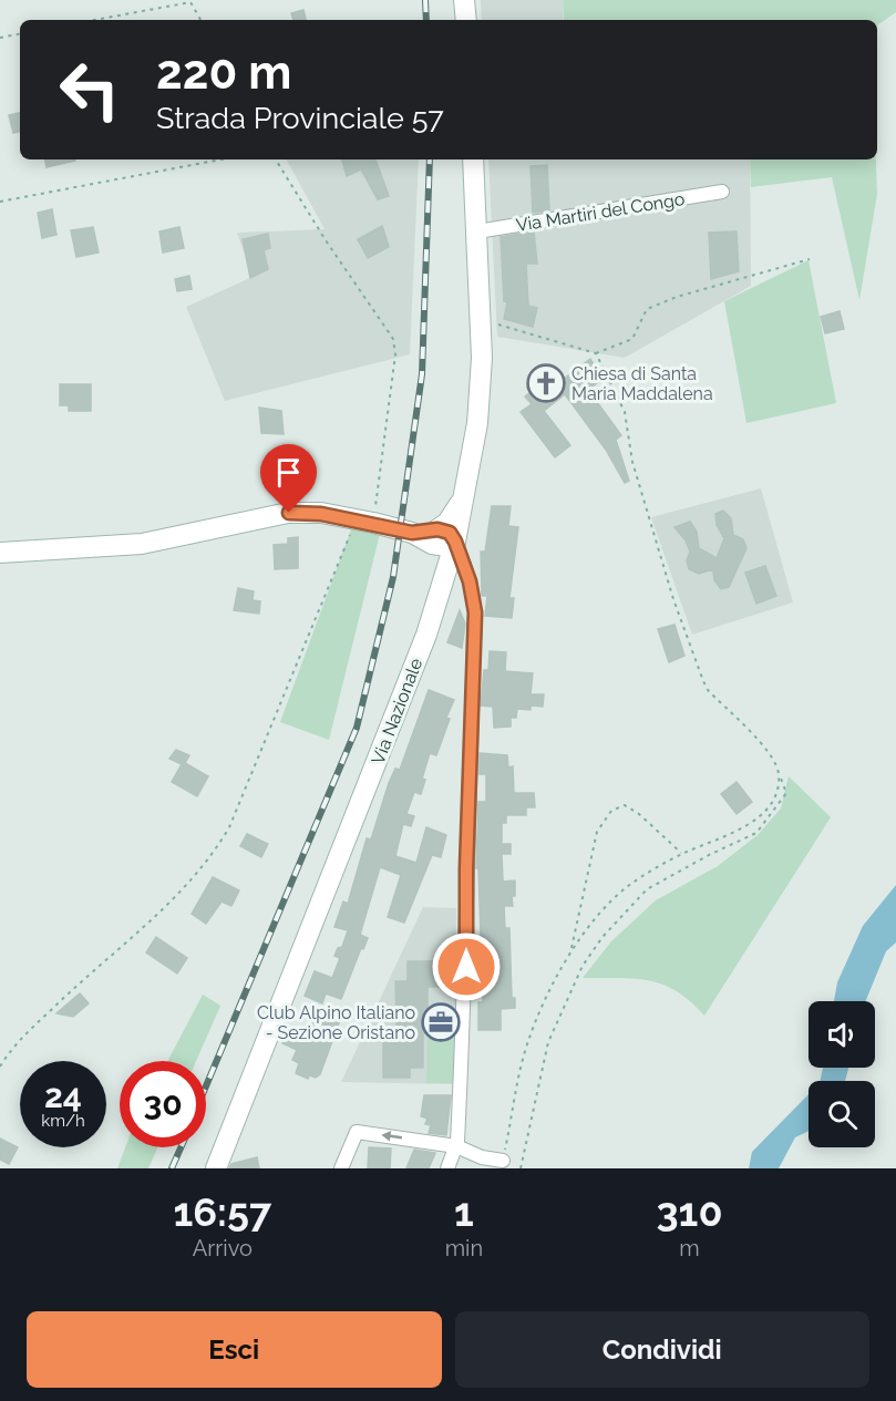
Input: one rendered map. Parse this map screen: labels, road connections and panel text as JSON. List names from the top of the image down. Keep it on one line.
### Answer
{"streets":{"main road":["Via Nazionale"],"street":["Via Martiri del Congo"]},"crossings":[["Via Martiri del Congo","Via Nazionale"]],"places":{"church":["Chiesa di Santa Maria Maddalena"],"office":["Club Alpino Italiano - Sezione Oristano"]},"page":{"turn":["220 m","Strada Provinciale 57"],"speed":"24 km/h","limit":"30","eta":["16:57","Arrivo","1","min","310","m"],"buttons":["Esci","Condividi"]}}
